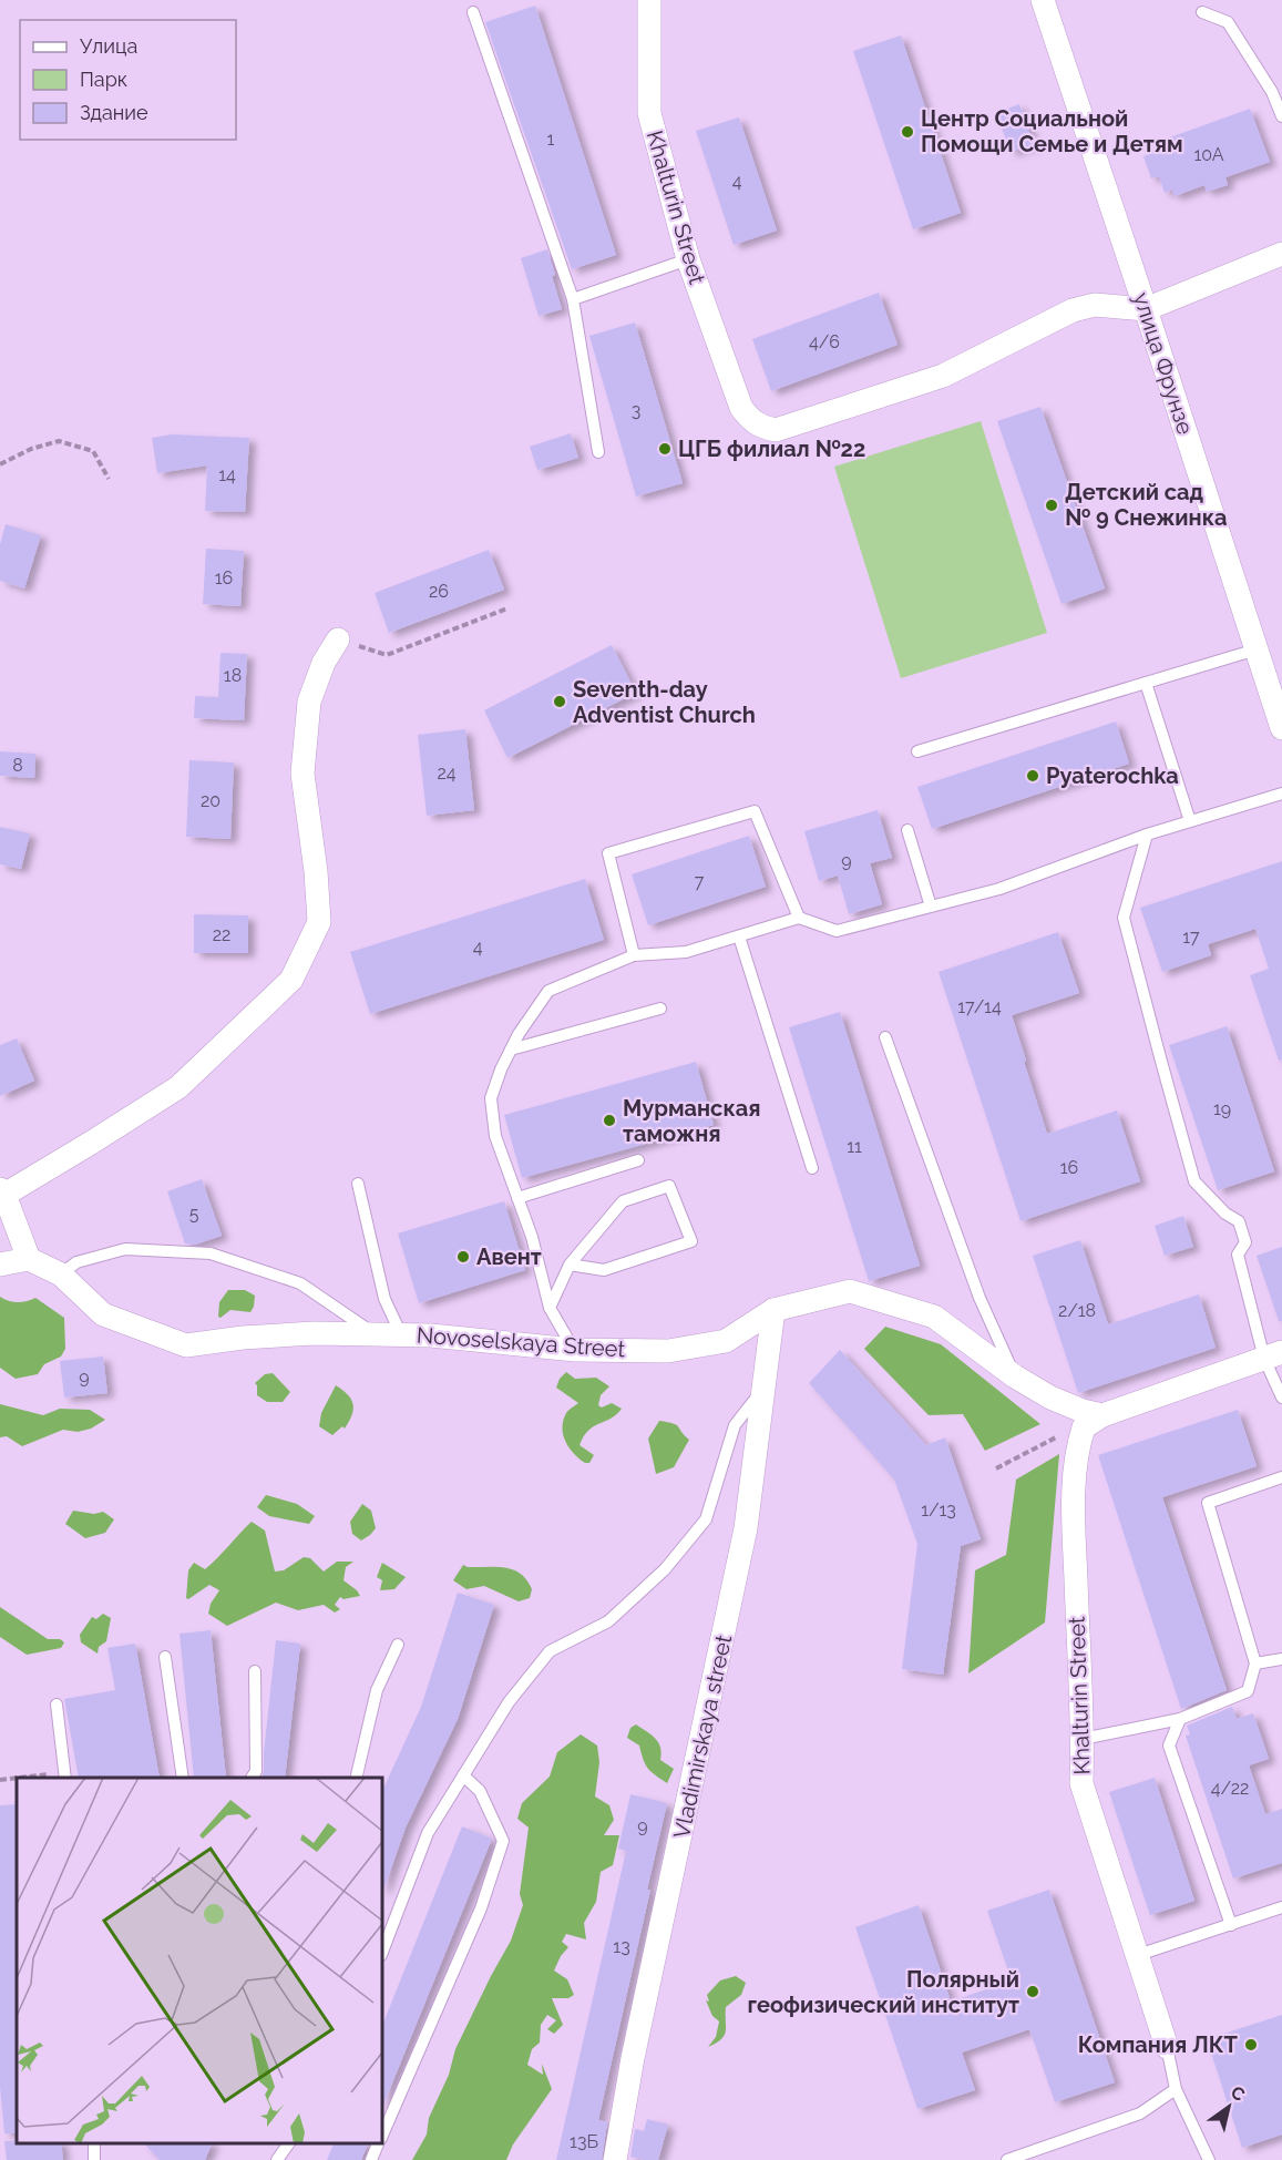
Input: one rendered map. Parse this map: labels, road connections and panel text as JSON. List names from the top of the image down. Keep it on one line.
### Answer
{"streets":{"street":["Khalturin Street","улица Фрунзе","Novoselskaya Street","Vladimirskaya street"]},"crossings":[["Khalturin Street","улица Фрунзе"],["Khalturin Street","Novoselskaya Street"],["Novoselskaya Street","Vladimirskaya street"]],"places":["Центр Социальной Помощи Семье и Детям","ЦГБ филиал №22","Детский сад № 9 Снежинка","Seventh-day Adventist Church","Pyaterochka","Мурманская таможня","Авент","Полярный геофизический институт","Компания ЛКТ"],"house_numbers":["1","10А","4","4/6","3","14","16","26","18","8","24","20","9","7","22","17","4","17/14","19","11","16","5","2/18","9","1/13","4/22","9","13","13Б"],"legend":["Улица","Парк","Здание"],"north":"top right"}
